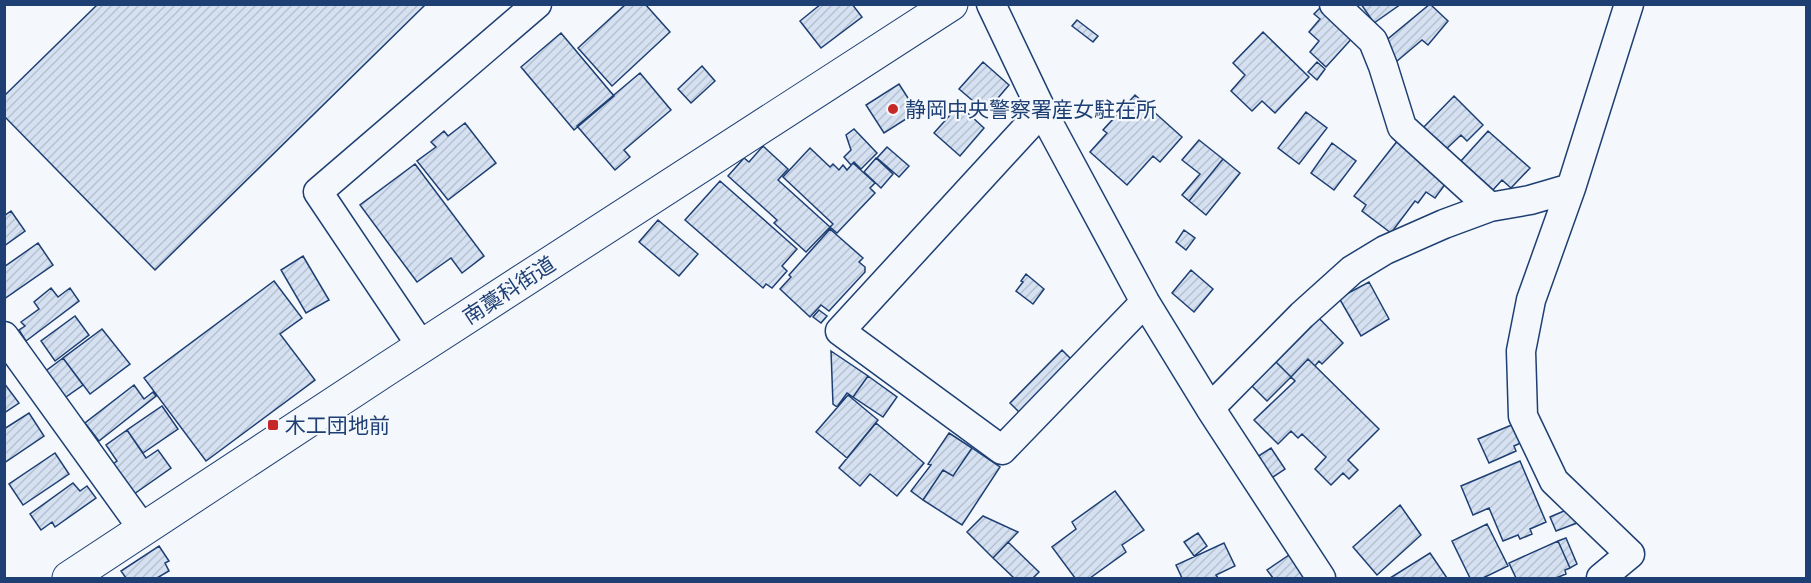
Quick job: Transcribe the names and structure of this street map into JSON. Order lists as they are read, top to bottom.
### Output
{
  "streets": {
    "main road": ["南藁科街道"]
  },
  "places": {
    "other": ["静岡中央警察署産女駐在所"],
    "transit": ["木工団地前"]
  }
}
